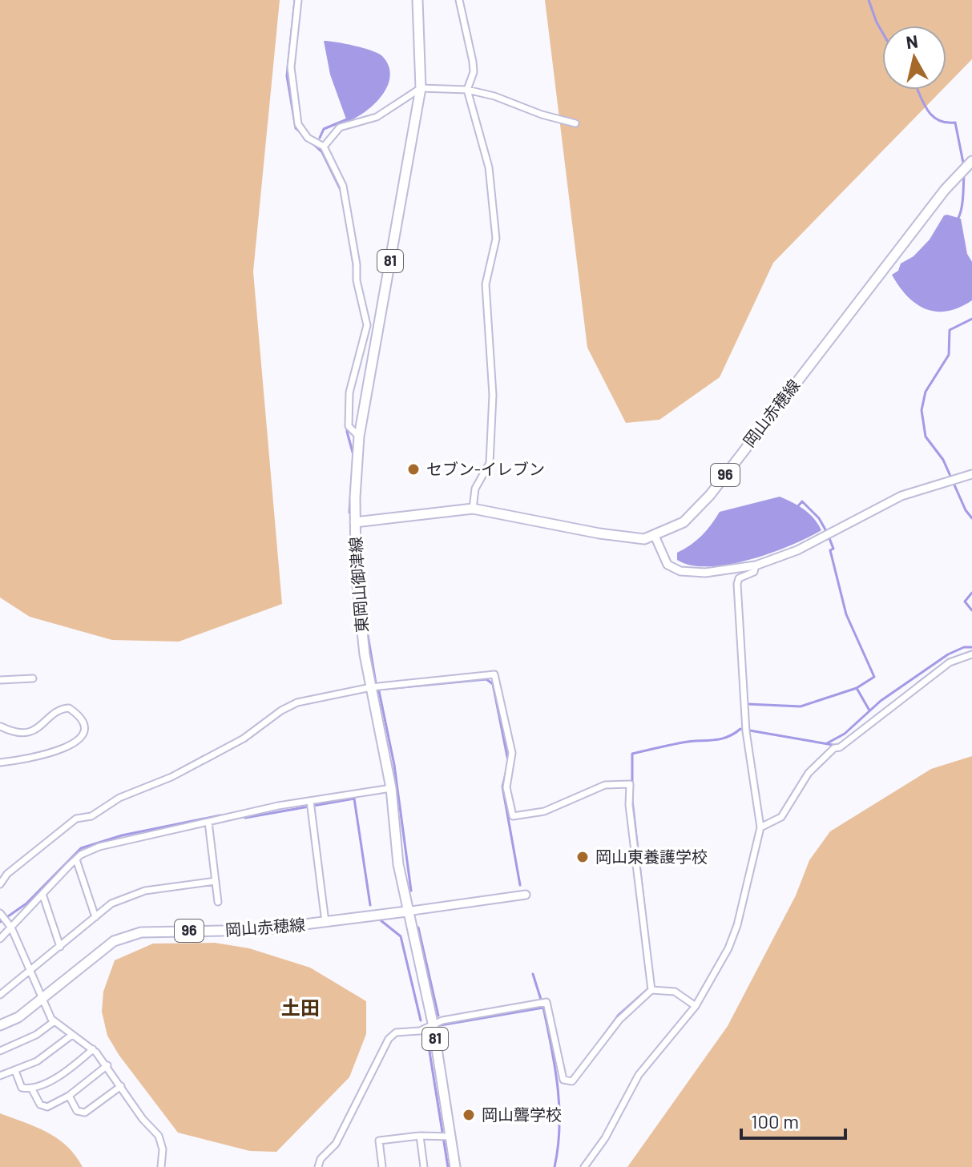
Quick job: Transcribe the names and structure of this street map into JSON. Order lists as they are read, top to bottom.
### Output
{
  "streets": {
    "main road": [
      "81",
      "岡山赤穂線",
      "96",
      "東岡山御津線"
    ]
  },
  "crossings": [
    ["岡山赤穂線", "東岡山御津線"]
  ],
  "districts": ["土田"],
  "places": ["セブン-イレブン", "岡山東養護学校", "岡山聾学校"],
  "scale_bar": "100 m",
  "north": "top"
}
